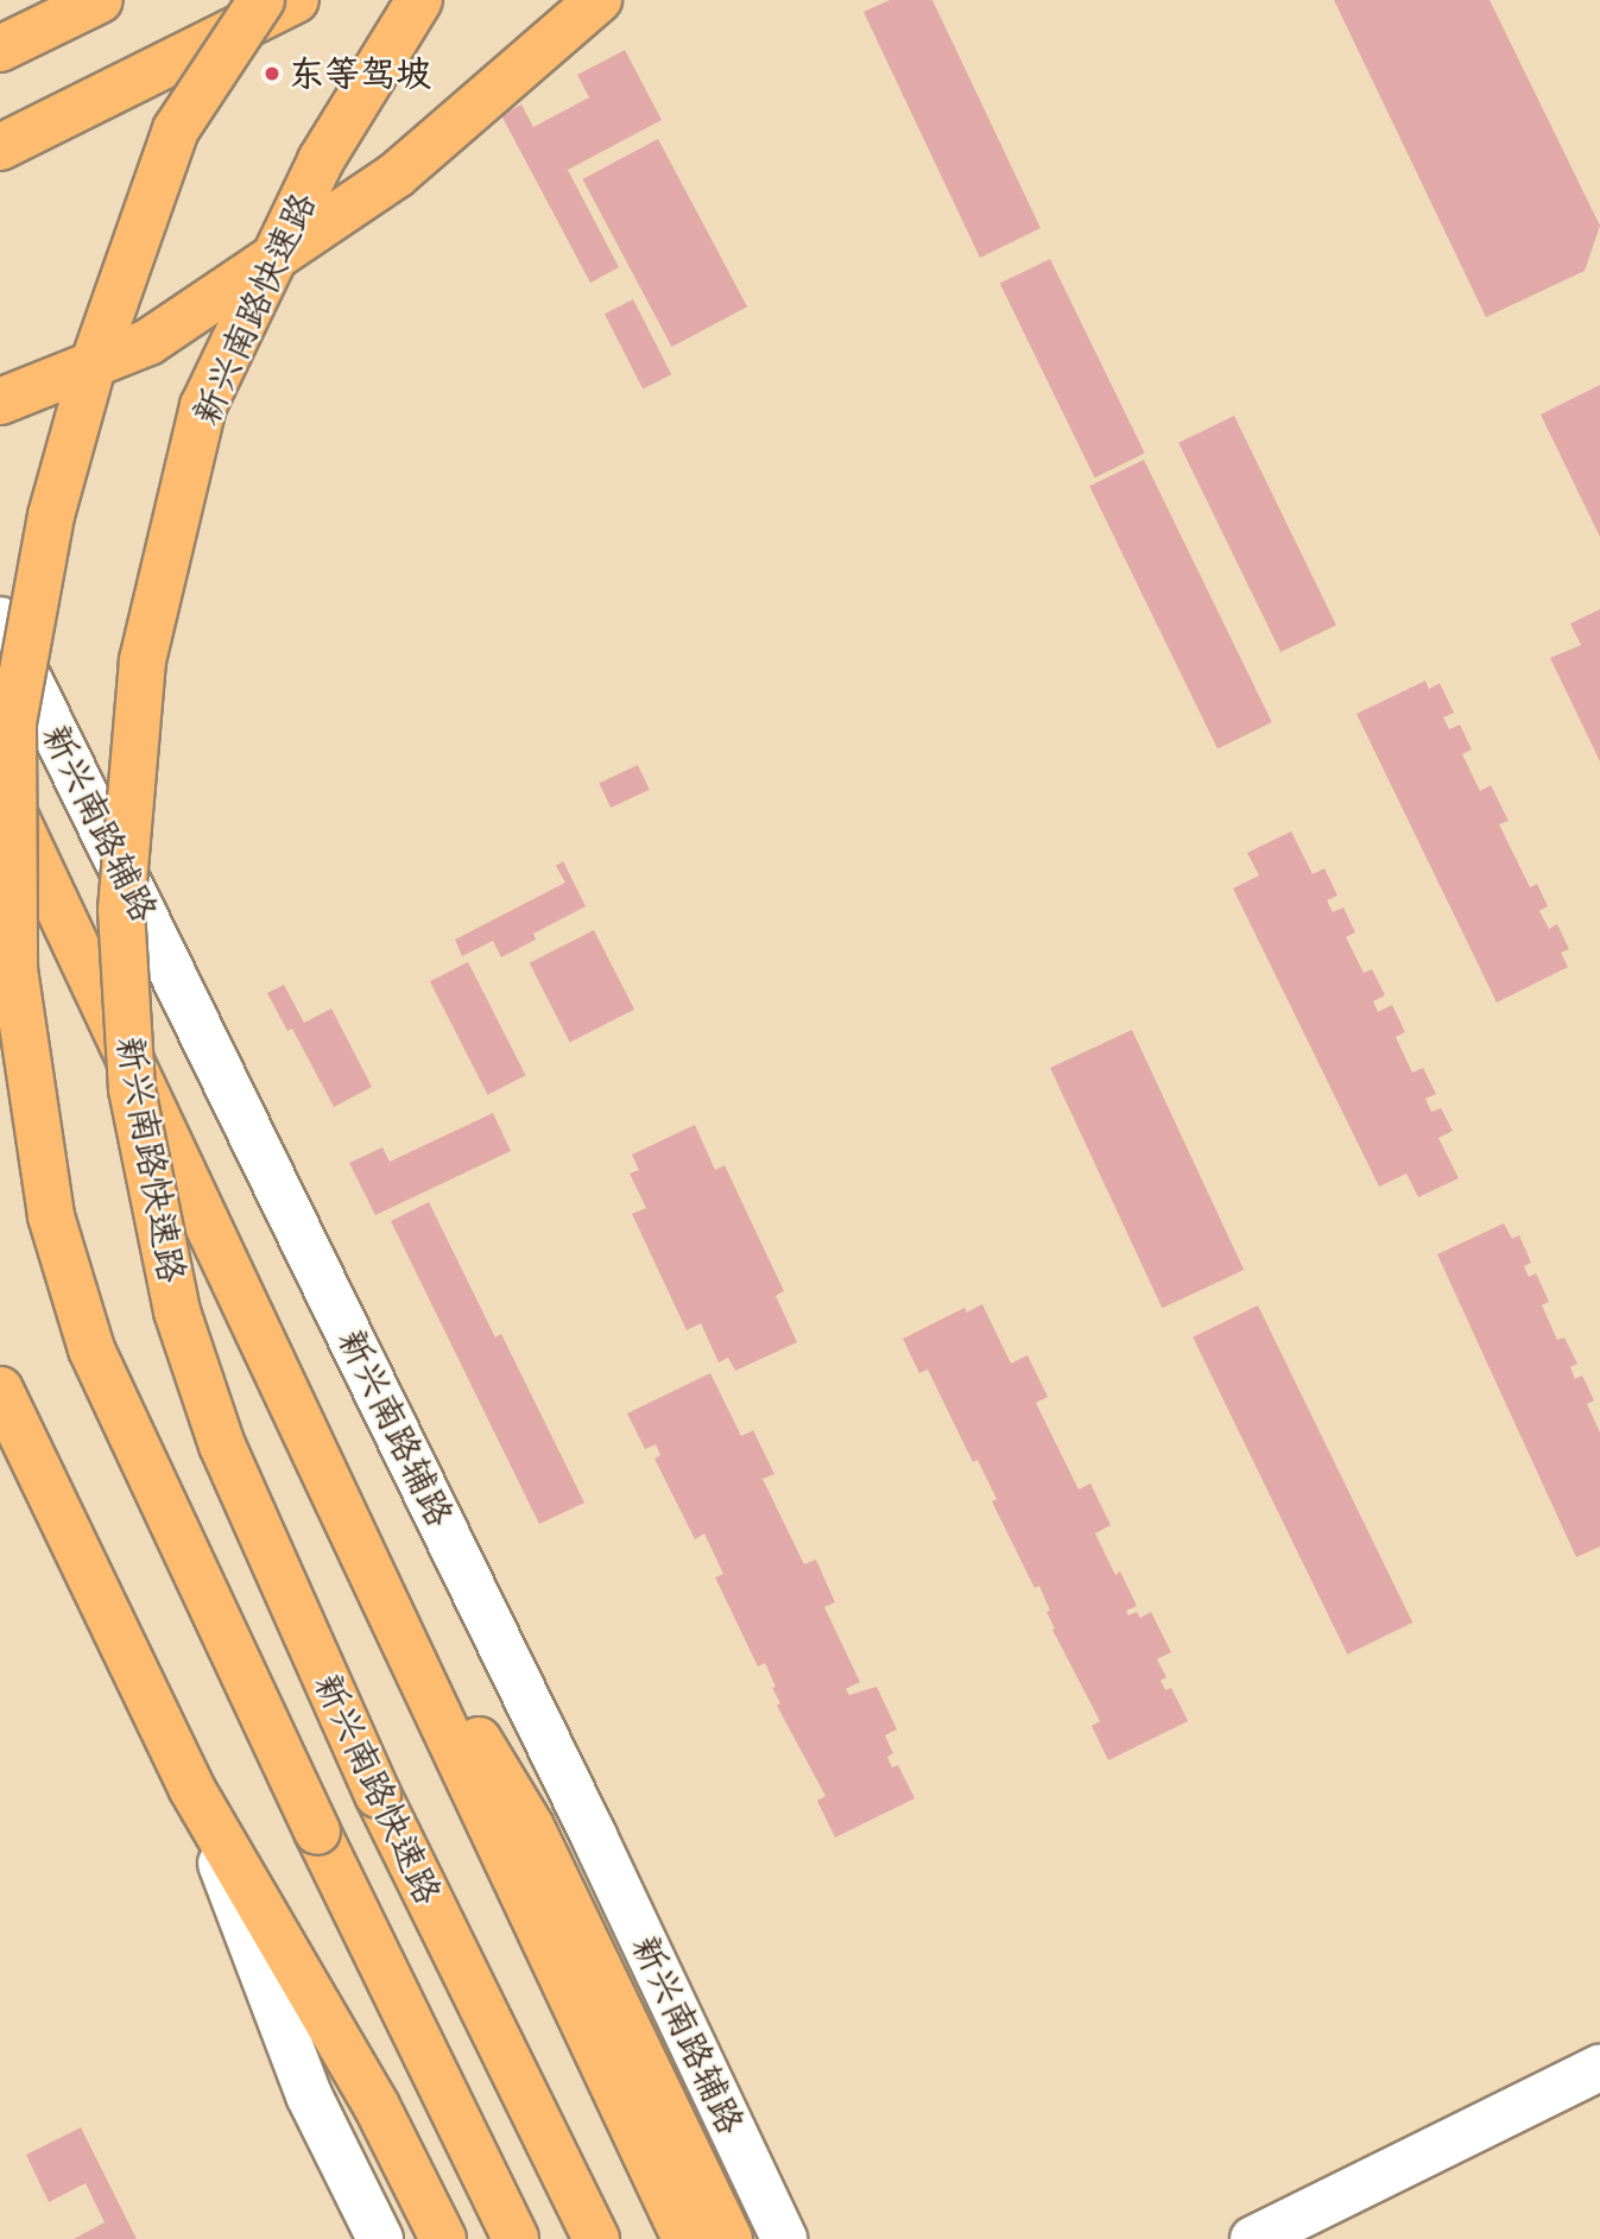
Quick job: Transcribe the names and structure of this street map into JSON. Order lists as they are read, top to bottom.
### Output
{
  "streets": {
    "main road": ["新兴南路快速路"],
    "street": ["新兴南路辅路"]
  },
  "places": ["东等驾坡"]
}
